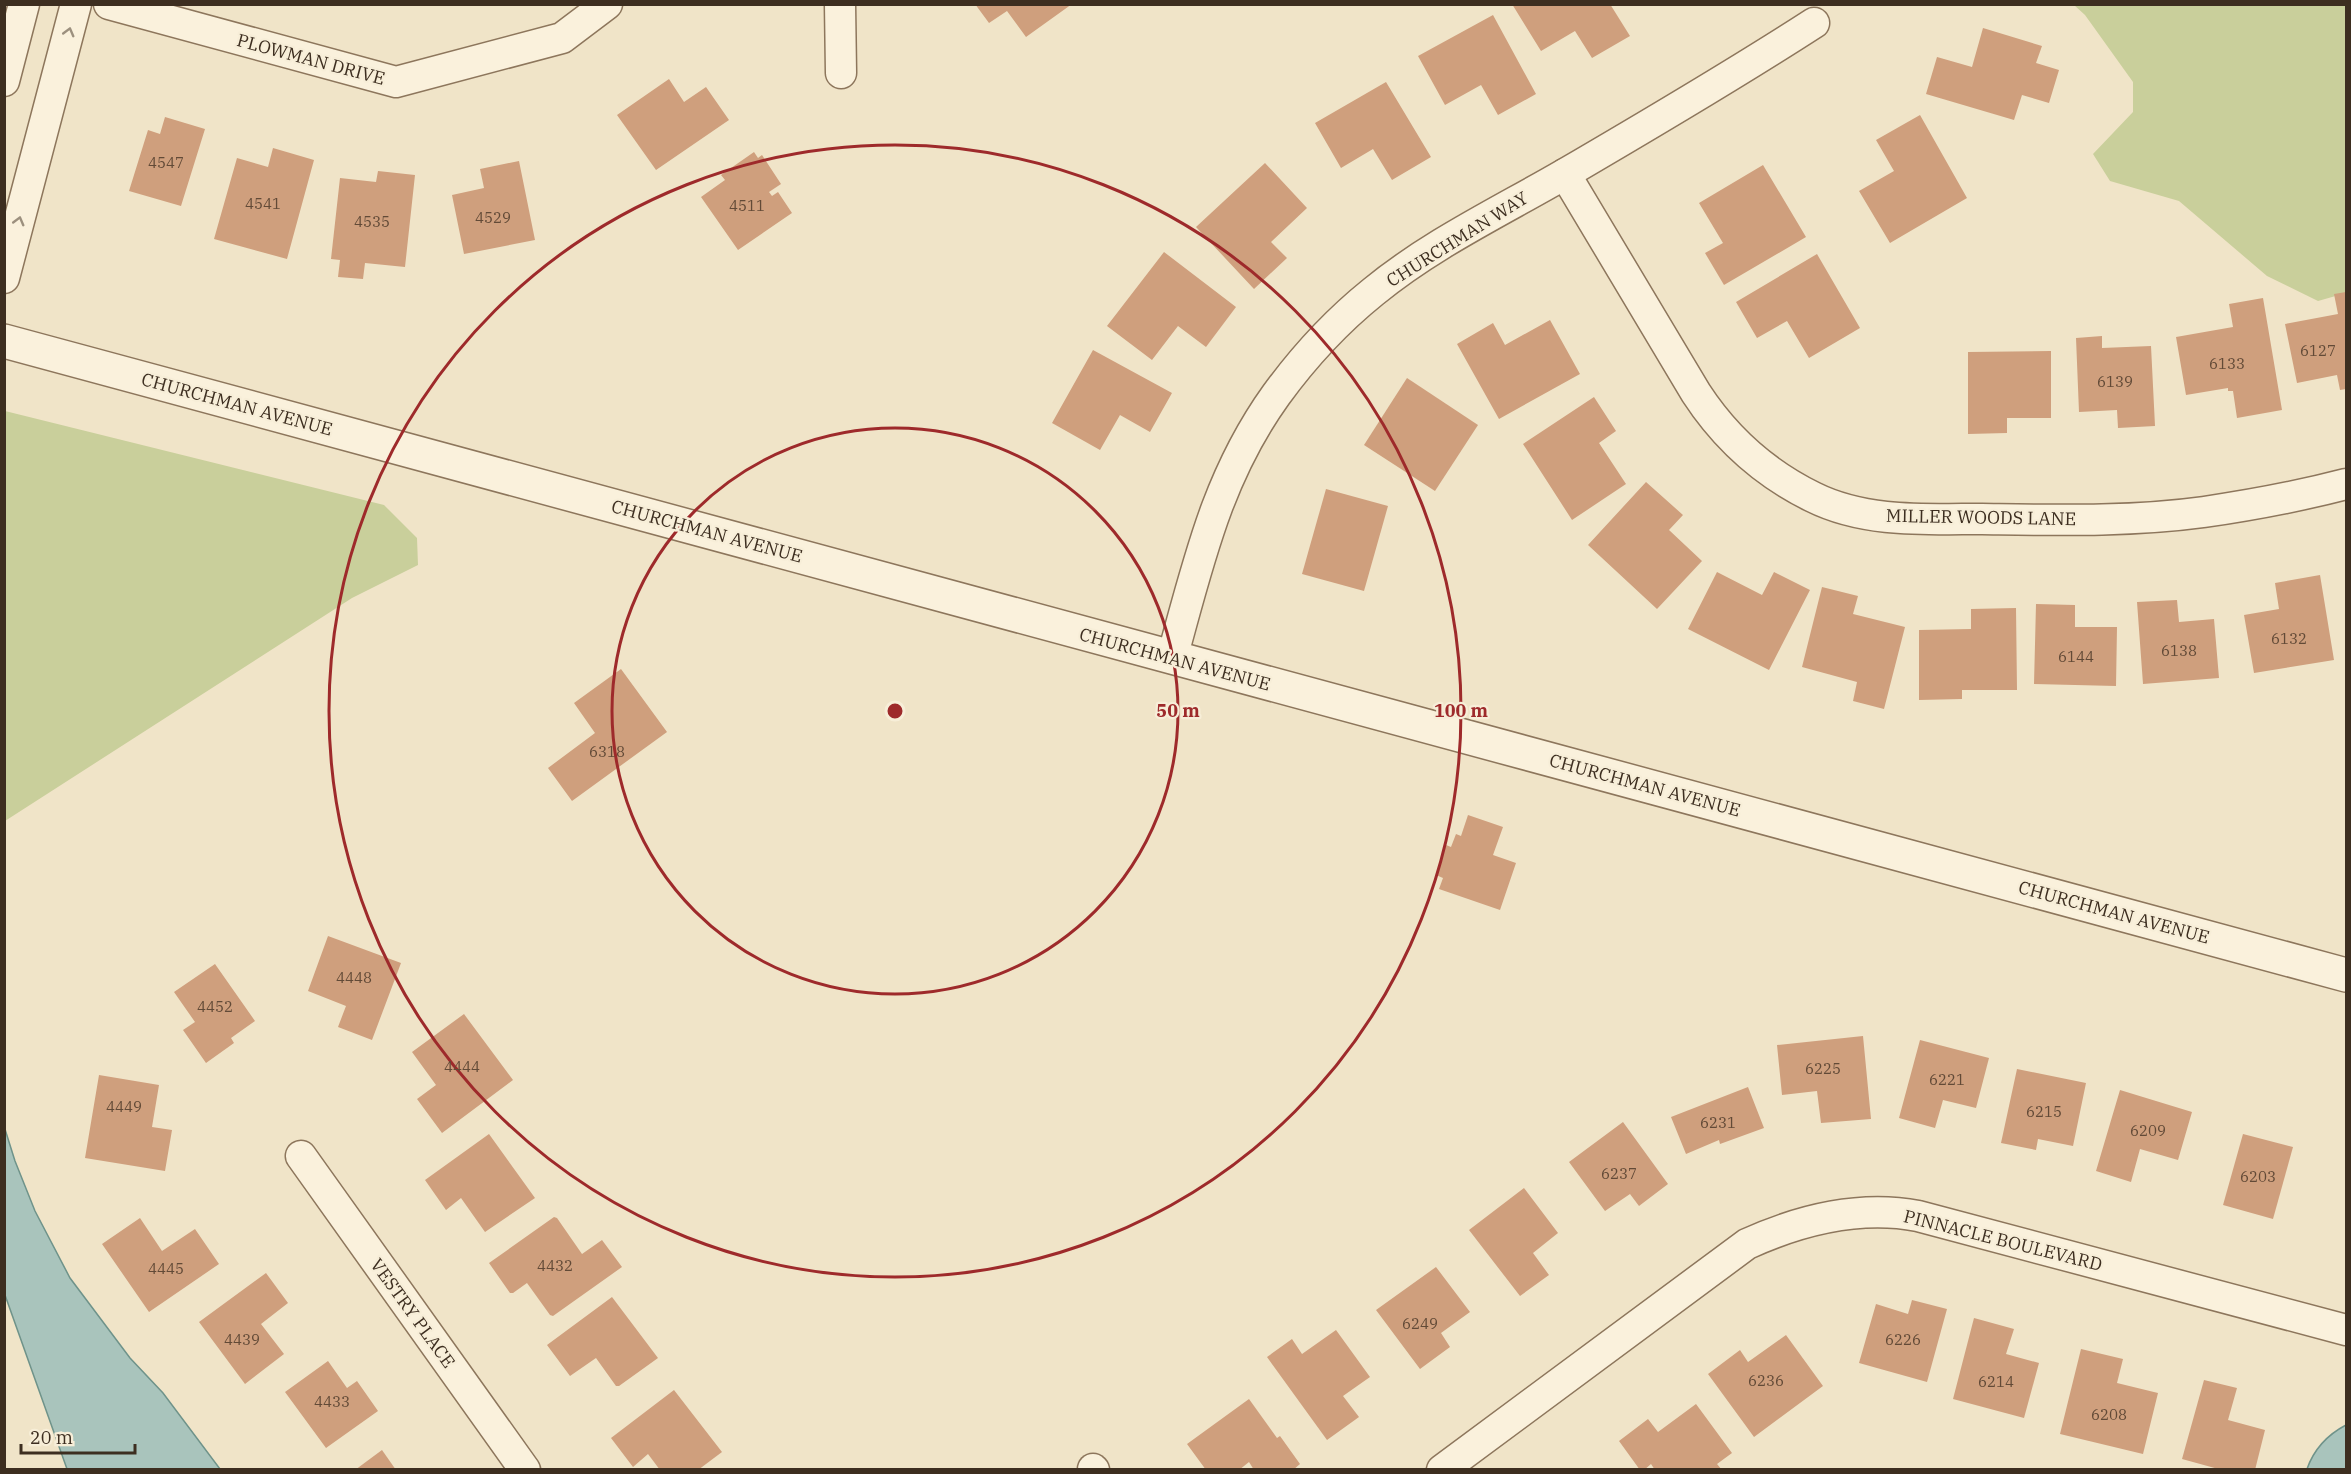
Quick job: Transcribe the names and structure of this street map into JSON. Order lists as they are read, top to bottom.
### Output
{
  "streets": {
    "street": [
      "PLOWMAN DRIVE",
      "CHURCHMAN WAY",
      "CHURCHMAN AVENUE",
      "MILLER WOODS LANE",
      "PINNACLE BOULEVARD",
      "VESTRY PLACE"
    ]
  },
  "crossings": [
    ["CHURCHMAN WAY", "CHURCHMAN AVENUE"],
    ["CHURCHMAN WAY", "MILLER WOODS LANE"]
  ],
  "house_numbers": [
    "4547",
    "4541",
    "4511",
    "4529",
    "4535",
    "6127",
    "6133",
    "6139",
    "6132",
    "6138",
    "6144",
    "6318",
    "4448",
    "4452",
    "4444",
    "6225",
    "6221",
    "4449",
    "6215",
    "6231",
    "6209",
    "6237",
    "6203",
    "4432",
    "4445",
    "6249",
    "4439",
    "6226",
    "6236",
    "6214",
    "4433",
    "6208"
  ],
  "scale_bar": "20 m",
  "rings": ["50 m", "100 m"]
}
